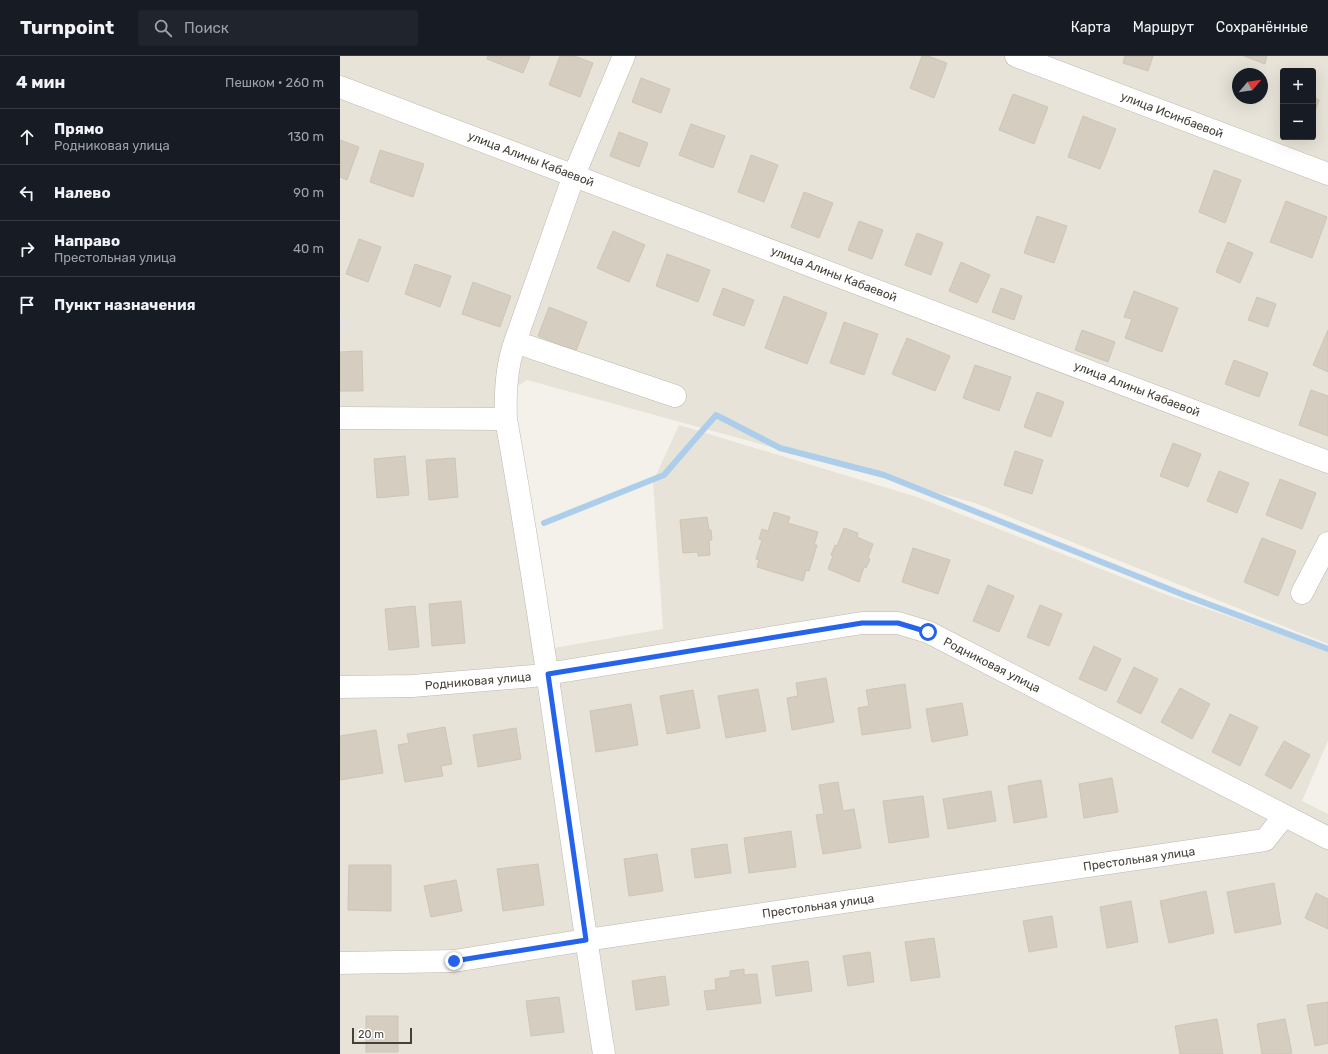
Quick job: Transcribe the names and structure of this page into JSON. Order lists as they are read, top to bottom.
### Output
{
  "streets": {
    "street": [
      "улица Исинбаевой",
      "улица Алины Кабаевой",
      "Родниковая улица",
      "Престольная улица"
    ]
  },
  "crossings": [
    ["Родниковая улица", "Престольная улица"]
  ],
  "scale_bar": "20 m",
  "north": "top right",
  "page": {
    "header": "Turnpoint",
    "search": "Поиск",
    "nav": ["Карта", "Маршрут", "Сохранённые"],
    "heading": ["4 мин", "Пешком · 260 m"],
    "map_buttons": ["+", "−"],
    "list": [
      ["Прямо", "Родниковая улица", "130 m"],
      ["Налево", "90 m"],
      ["Направо", "Престольная улица", "40 m"],
      "Пункт назначения"
    ],
    "scale": "20 m"
  }
}
